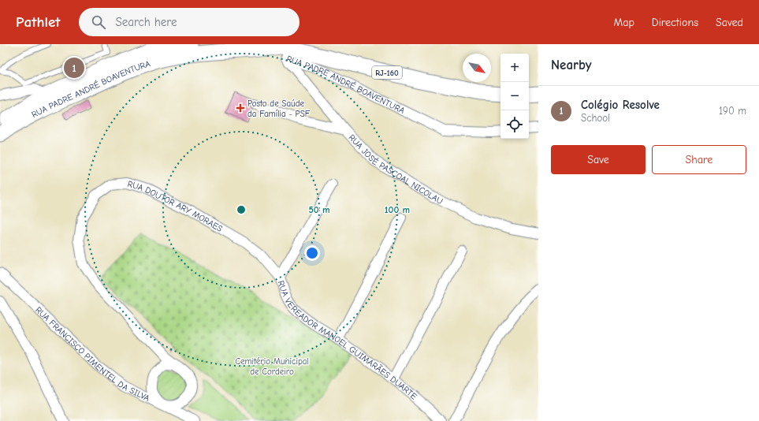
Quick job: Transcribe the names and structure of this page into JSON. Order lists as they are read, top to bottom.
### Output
{
  "streets": {
    "main road": ["RJ-160", "RUA PADRE ANDRÉ BOAVENTURA"],
    "street": [
      "RUA JOSÉ PASCOAL NICOLAU",
      "RUA DOUTOR ARY MORAES",
      "RUA VEREADOR MANOEL GUIMARÃES DUARTE",
      "RUA FRANCISCO PIMENTEL DA SILVA"
    ]
  },
  "crossings": [
    ["RJ-160", "RUA PADRE ANDRÉ BOAVENTURA"],
    ["RJ-160", "RUA JOSÉ PASCOAL NICOLAU"],
    ["RUA PADRE ANDRÉ BOAVENTURA", "RUA JOSÉ PASCOAL NICOLAU"],
    ["RUA DOUTOR ARY MORAES", "RUA VEREADOR MANOEL GUIMARÃES DUARTE"],
    ["RUA DOUTOR ARY MORAES", "RUA FRANCISCO PIMENTEL DA SILVA"]
  ],
  "parks": ["Cemitério Municipal de Cordeiro"],
  "places": {
    "health": ["Posto de Saúde da Família - PSF"]
  },
  "north": "bottom right",
  "page": {
    "header": "Pathlet",
    "search": "Search here",
    "nav": ["Map", "Directions", "Saved"],
    "heading": "Nearby",
    "map_buttons": ["+", "−"],
    "pins": "1",
    "list": [
      {
        "mark": "1",
        "name": "Colégio Resolve",
        "note": "School",
        "value": "190 m"
      }
    ],
    "buttons": ["Save", "Share"]
  },
  "rings": ["50 m", "100 m"]
}
